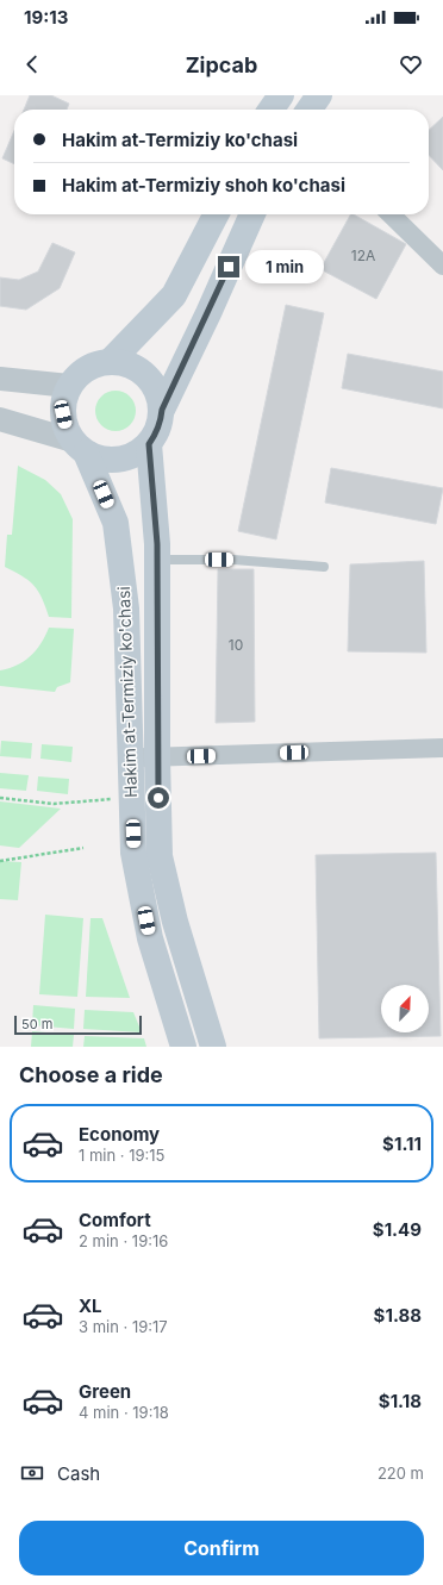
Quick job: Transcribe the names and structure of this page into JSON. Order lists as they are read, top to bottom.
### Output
{
  "streets": {
    "main road": ["Hakim at-Termiziy ko'chasi"]
  },
  "house_numbers": ["12A", "10"],
  "scale_bar": "50 m",
  "north": "top right",
  "page": {
    "status": "19:13",
    "header": "Zipcab",
    "banner": ["Hakim at-Termiziy ko'chasi", "Hakim at-Termiziy shoh ko'chasi"],
    "bubble": "1 min",
    "scale": "50 m",
    "heading": "Choose a ride",
    "list": [
      {
        "name": "Economy",
        "note": "1 min · 19:15",
        "value": "$1.11"
      },
      {
        "name": "Comfort",
        "note": "2 min · 19:16",
        "value": "$1.49"
      },
      {
        "name": "XL",
        "note": "3 min · 19:17",
        "value": "$1.88"
      },
      {
        "name": "Green",
        "note": "4 min · 19:18",
        "value": "$1.18"
      }
    ],
    "pay": ["Cash", "220 m"],
    "buttons": "Confirm"
  }
}
